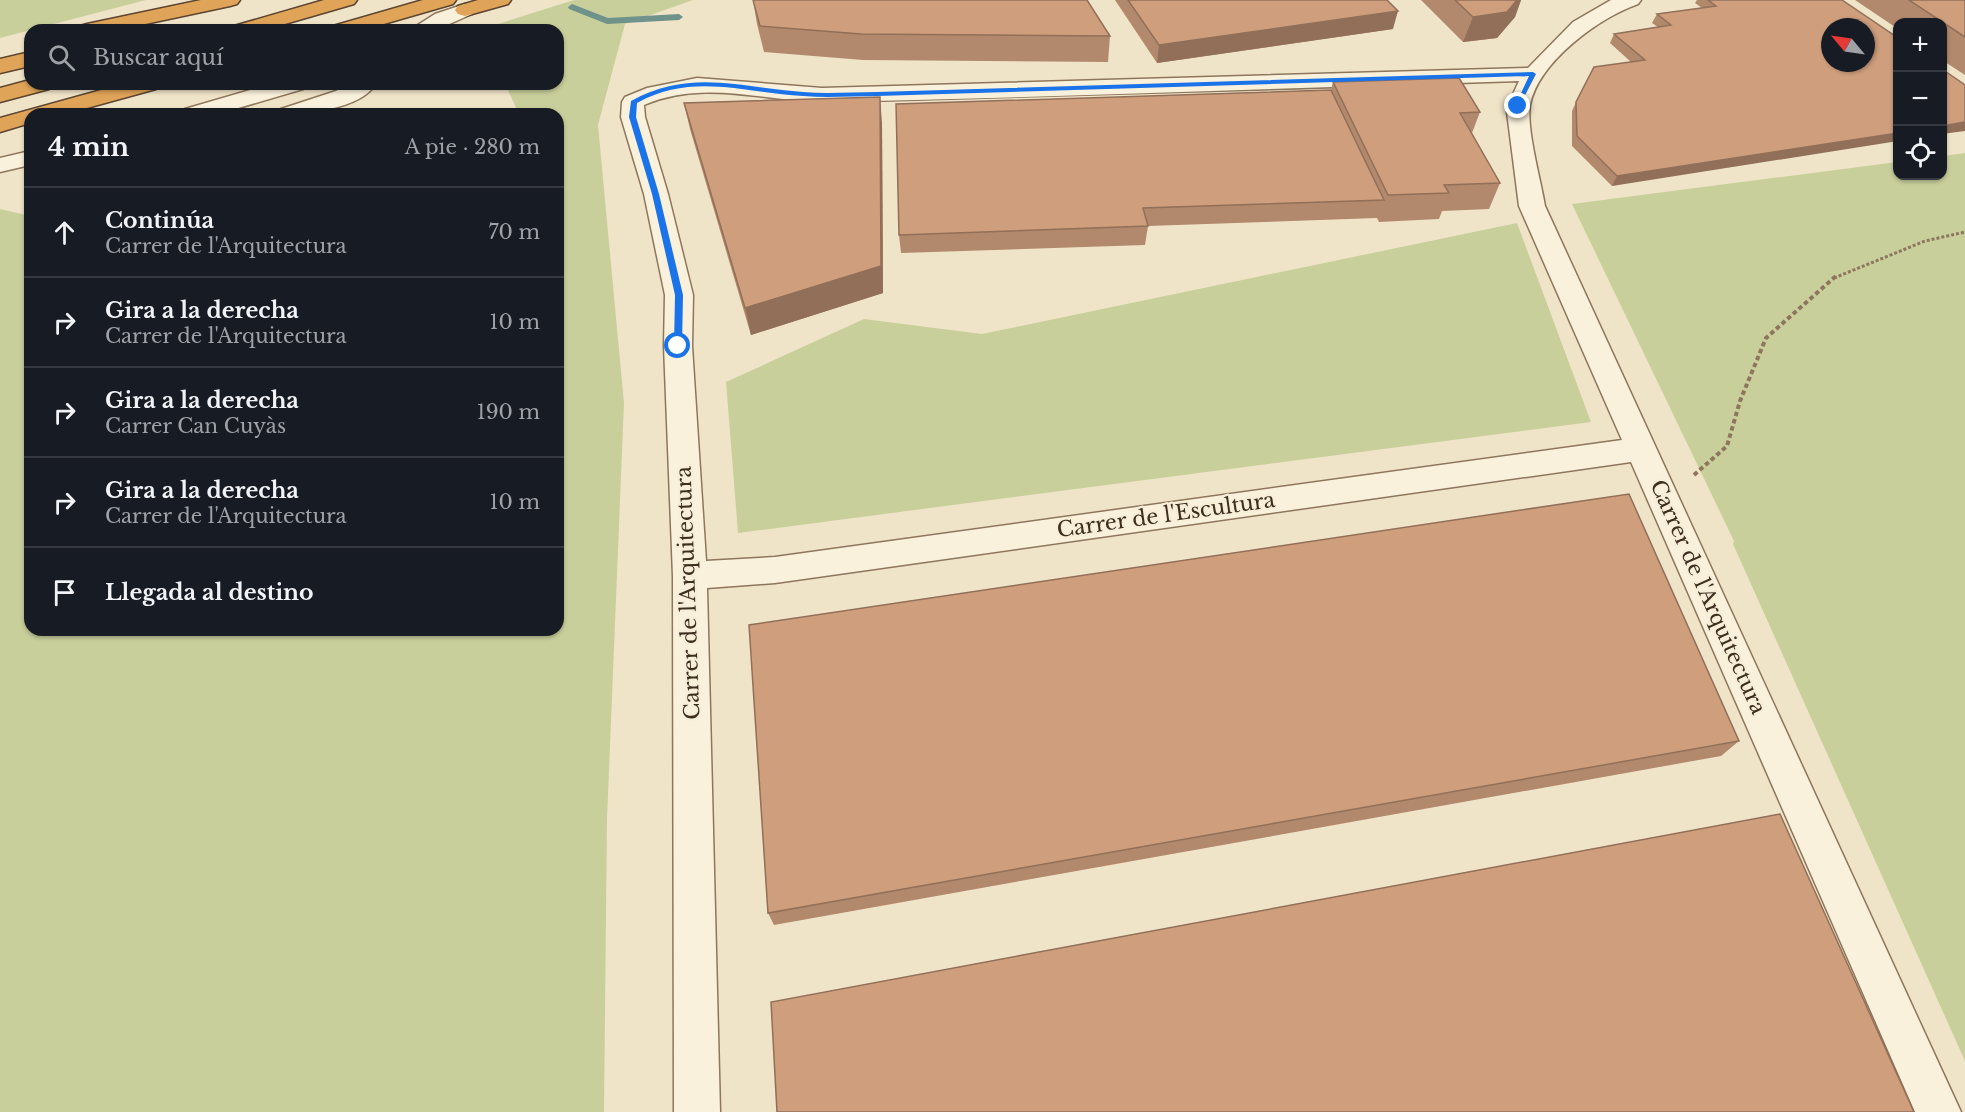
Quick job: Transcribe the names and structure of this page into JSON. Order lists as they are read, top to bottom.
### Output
{
  "streets": {
    "street": ["Carrer de l'Escultura", "Carrer de l'Arquitectura"]
  },
  "crossings": [
    ["Carrer de l'Escultura", "Carrer de l'Arquitectura"]
  ],
  "north": "top left",
  "page": {
    "map_buttons": ["+", "−"],
    "search": "Buscar aquí",
    "heading": ["4 min", "A pie · 280 m"],
    "list": [
      ["Continúa", "Carrer de l'Arquitectura", "70 m"],
      ["Gira a la derecha", "Carrer de l'Arquitectura", "10 m"],
      ["Gira a la derecha", "Carrer Can Cuyàs", "190 m"],
      ["Gira a la derecha", "Carrer de l'Arquitectura", "10 m"],
      "Llegada al destino"
    ]
  }
}
